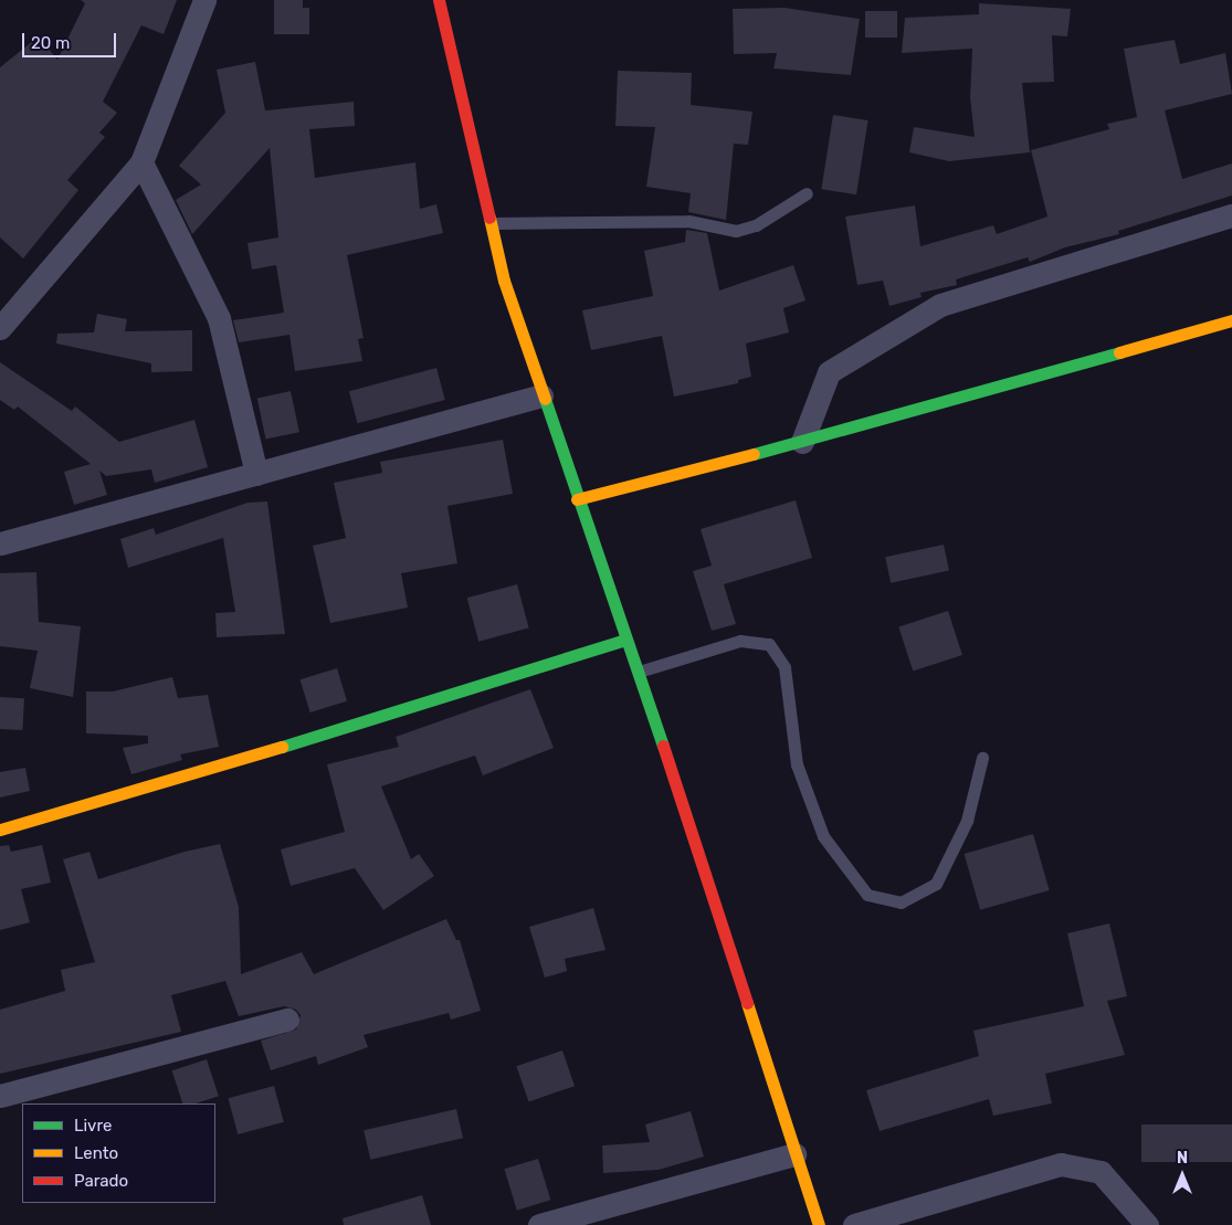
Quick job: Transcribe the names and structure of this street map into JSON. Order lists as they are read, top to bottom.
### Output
{
  "legend": ["Livre", "Lento", "Parado"],
  "scale_bar": "20 m",
  "north": "top"
}
